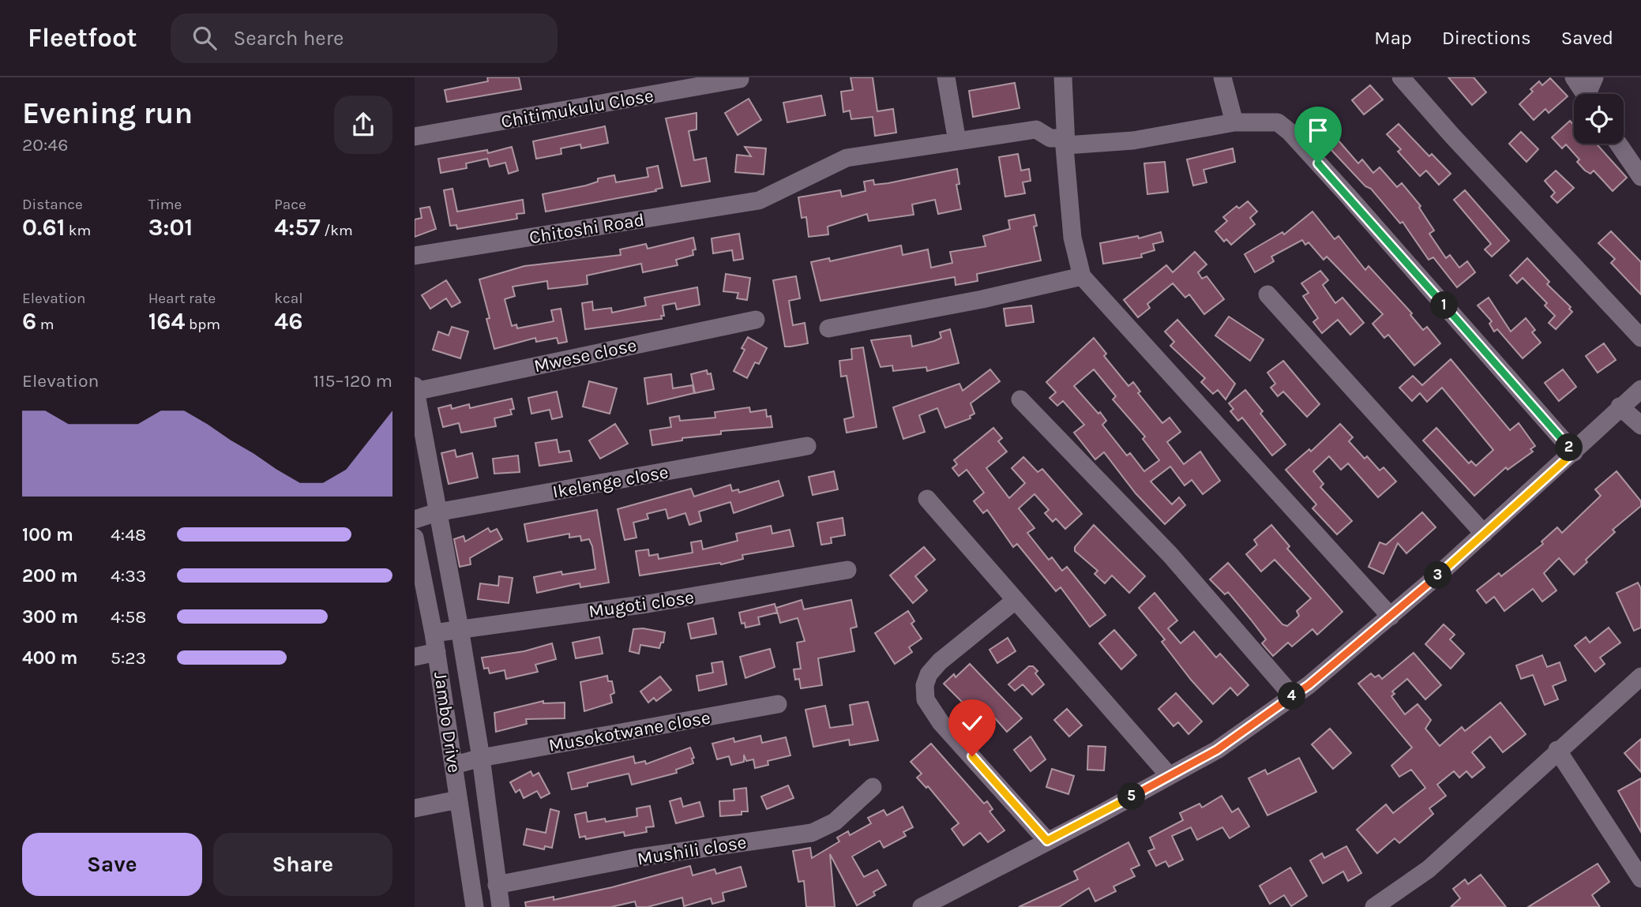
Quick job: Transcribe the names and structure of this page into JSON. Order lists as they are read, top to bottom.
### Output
{
  "streets": {
    "street": [
      "Chitimukulu Close",
      "Chitoshi Road",
      "Mwese close",
      "Ikelenge close",
      "Mugoti close",
      "Jambo Drive",
      "Musokotwane close",
      "Mushili close"
    ]
  },
  "crossings": [
    ["Mugoti close", "Jambo Drive"],
    ["Jambo Drive", "Musokotwane close"]
  ],
  "page": {
    "header": "Fleetfoot",
    "search": "Search here",
    "nav": ["Map", "Directions", "Saved"],
    "heading": ["Evening run", "20:46"],
    "stats": [
      ["Distance", "0.61 km"],
      ["Time", "3:01"],
      ["Pace", "4:57 /km"],
      ["Elevation", "6 m"],
      ["Heart rate", "164 bpm"],
      ["kcal", "46"]
    ],
    "pins": [
      "1",
      "2",
      "3",
      "4",
      "5"
    ],
    "chart": ["Elevation", "115–120 m"],
    "list": [
      {
        "name": "100 m",
        "note": "4:48"
      },
      {
        "name": "200 m",
        "note": "4:33"
      },
      {
        "name": "300 m",
        "note": "4:58"
      },
      {
        "name": "400 m",
        "note": "5:23"
      }
    ],
    "buttons": ["Save", "Share"]
  }
}
